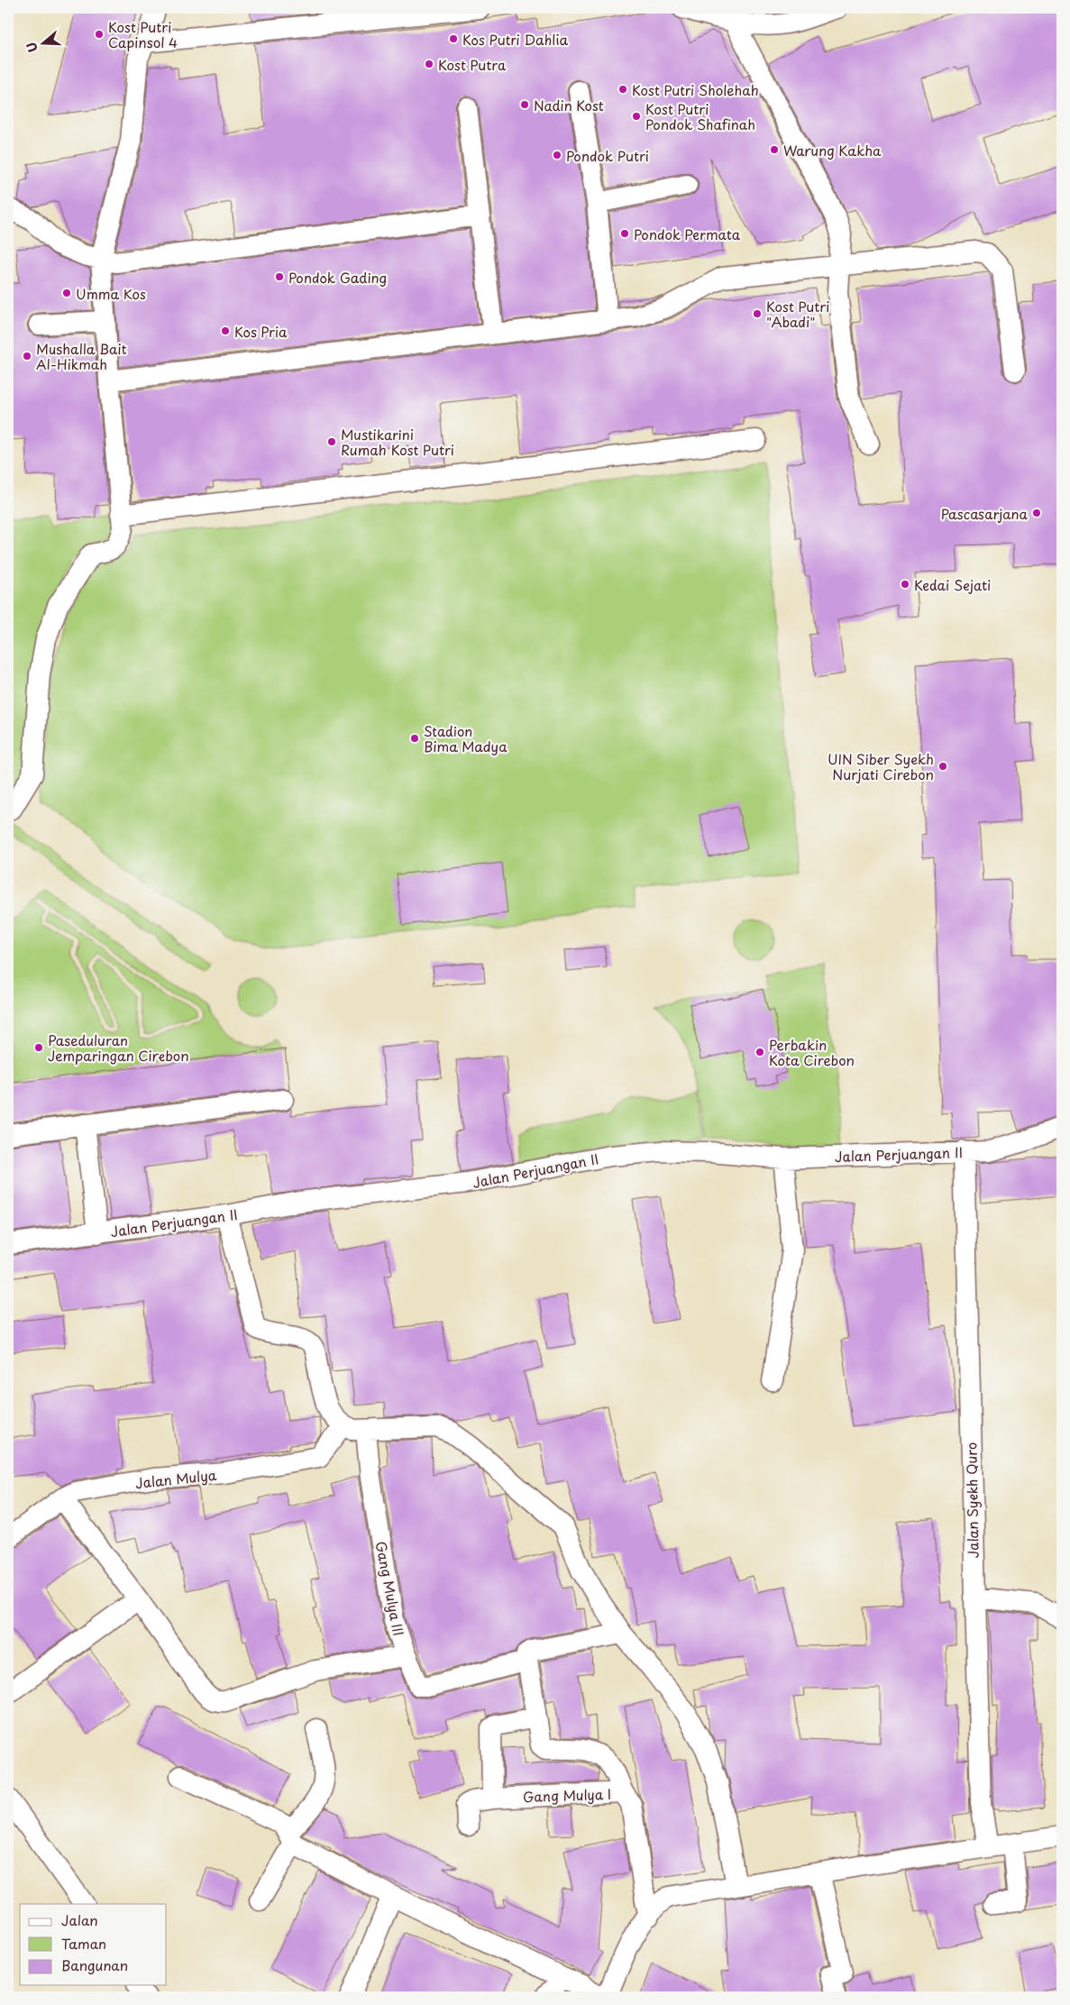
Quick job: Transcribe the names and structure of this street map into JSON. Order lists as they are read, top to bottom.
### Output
{
  "streets": {
    "street": [
      "Jalan Perjuangan II",
      "Jalan Mulya",
      "Jalan Syekh Quro",
      "Gang Mulya III",
      "Gang Mulya I"
    ]
  },
  "crossings": [
    ["Jalan Perjuangan II", "Jalan Syekh Quro"]
  ],
  "places": [
    "Kost Putri Capinsol 4",
    "Kos Putri Dahlia",
    "Kost Putra",
    "Kost Putri Sholehah",
    "Nadin Kost",
    "Kost Putri Pondok Shafinah",
    "Warung Kakha",
    "Pondok Putri",
    "Pondok Permata",
    "Pondok Gading",
    "Umma Kos",
    "Kost Putri \"Abadi\"",
    "Kos Pria",
    "Mushalla Bait Al-Hikmah",
    "Mustikarini Rumah Kost Putri",
    "Pascasarjana",
    "Kedai Sejati",
    "Stadion Bima Madya",
    "UIN Siber Syekh Nurjati Cirebon",
    "Paseduluran Jemparingan Cirebon",
    "Perbakin Kota Cirebon"
  ],
  "legend": ["Jalan", "Taman", "Bangunan"],
  "north": "left"
}
